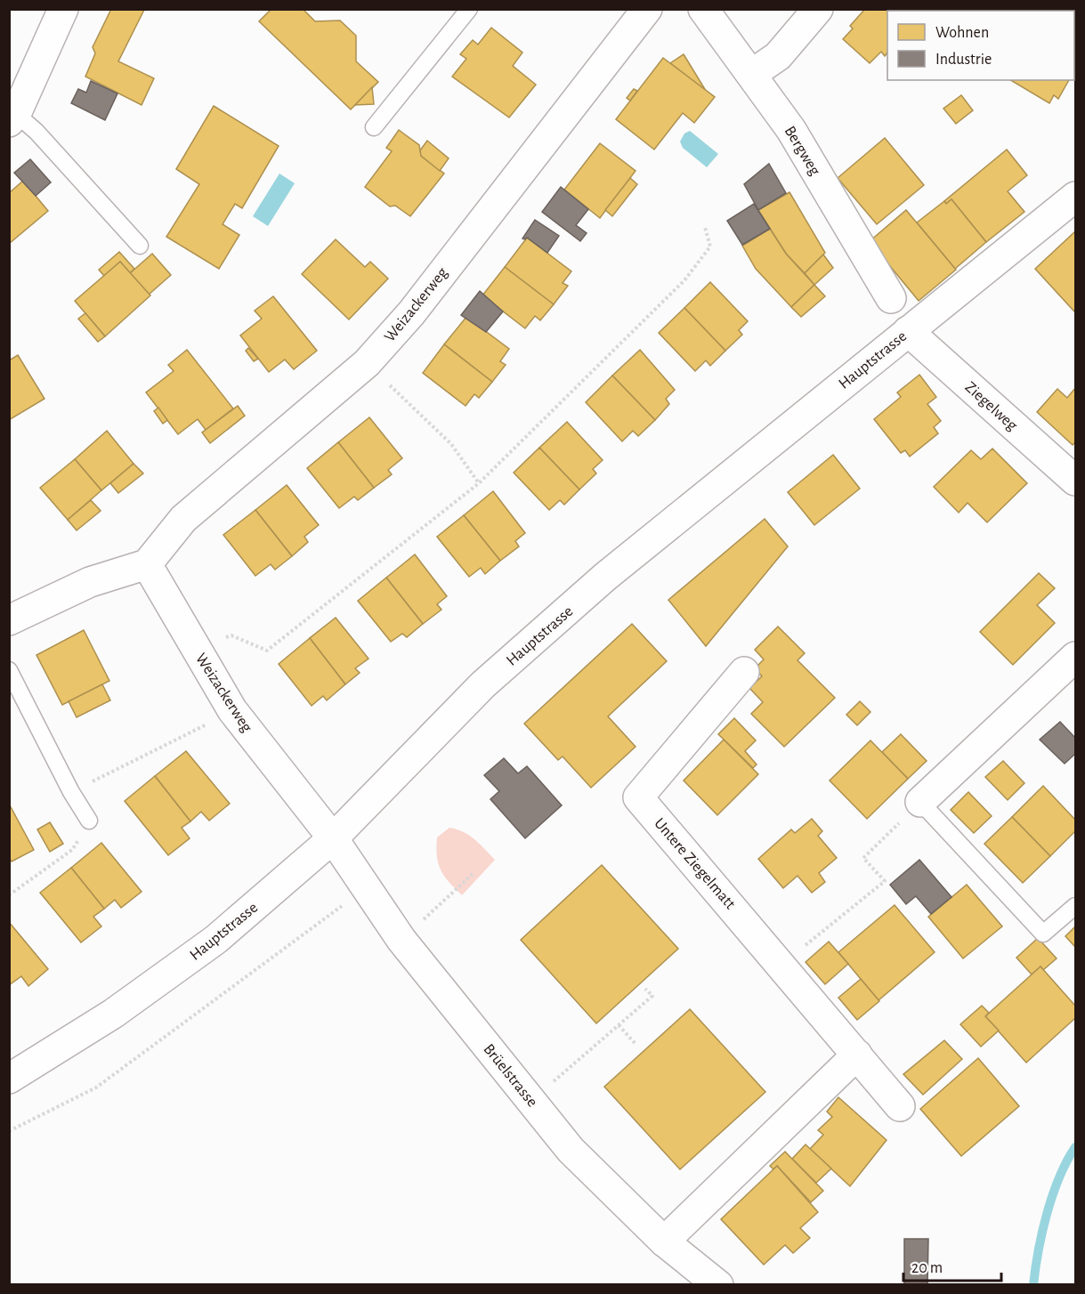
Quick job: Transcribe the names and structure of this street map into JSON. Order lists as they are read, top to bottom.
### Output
{
  "streets": {
    "street": [
      "Bergweg",
      "Weizackerweg",
      "Hauptstrasse",
      "Ziegelweg",
      "Untere Ziegelmatt",
      "Brüelstrasse"
    ]
  },
  "crossings": [
    ["Weizackerweg", "Hauptstrasse"],
    ["Weizackerweg", "Brüelstrasse"],
    ["Hauptstrasse", "Ziegelweg"],
    ["Hauptstrasse", "Brüelstrasse"]
  ],
  "legend": ["Wohnen", "Industrie"],
  "scale_bar": "20 m"
}
